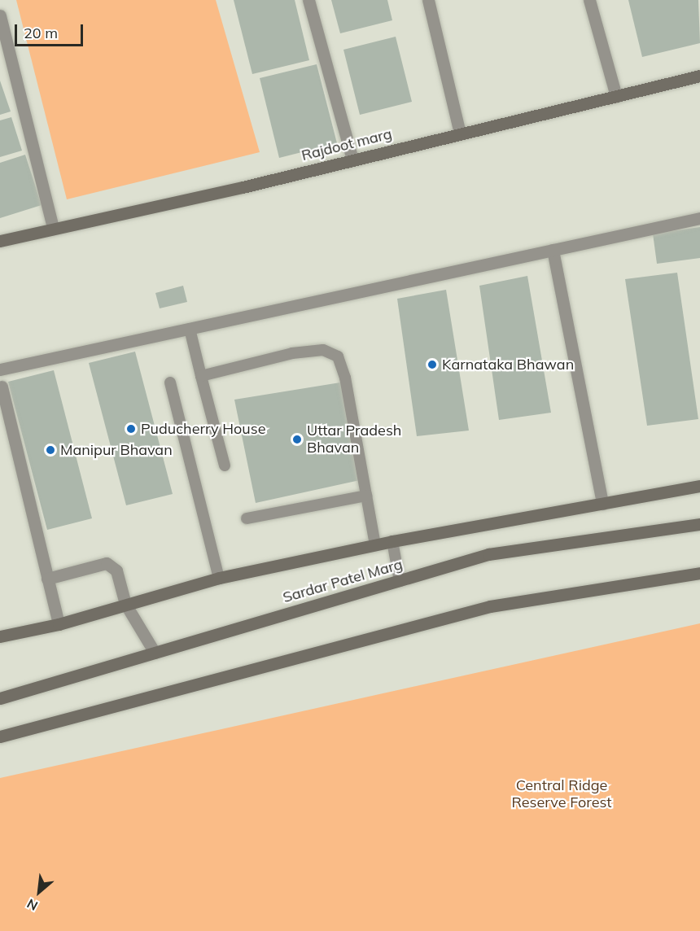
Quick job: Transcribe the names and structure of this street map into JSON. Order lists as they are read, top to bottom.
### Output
{
  "streets": {
    "street": ["Rajdoot marg", "Sardar Patel Marg"]
  },
  "parks": ["Central Ridge Reserve Forest"],
  "places": [
    "Karnataka Bhawan",
    "Puducherry House",
    "Uttar Pradesh Bhavan",
    "Manipur Bhavan"
  ],
  "scale_bar": "20 m",
  "north": "bottom left"
}
